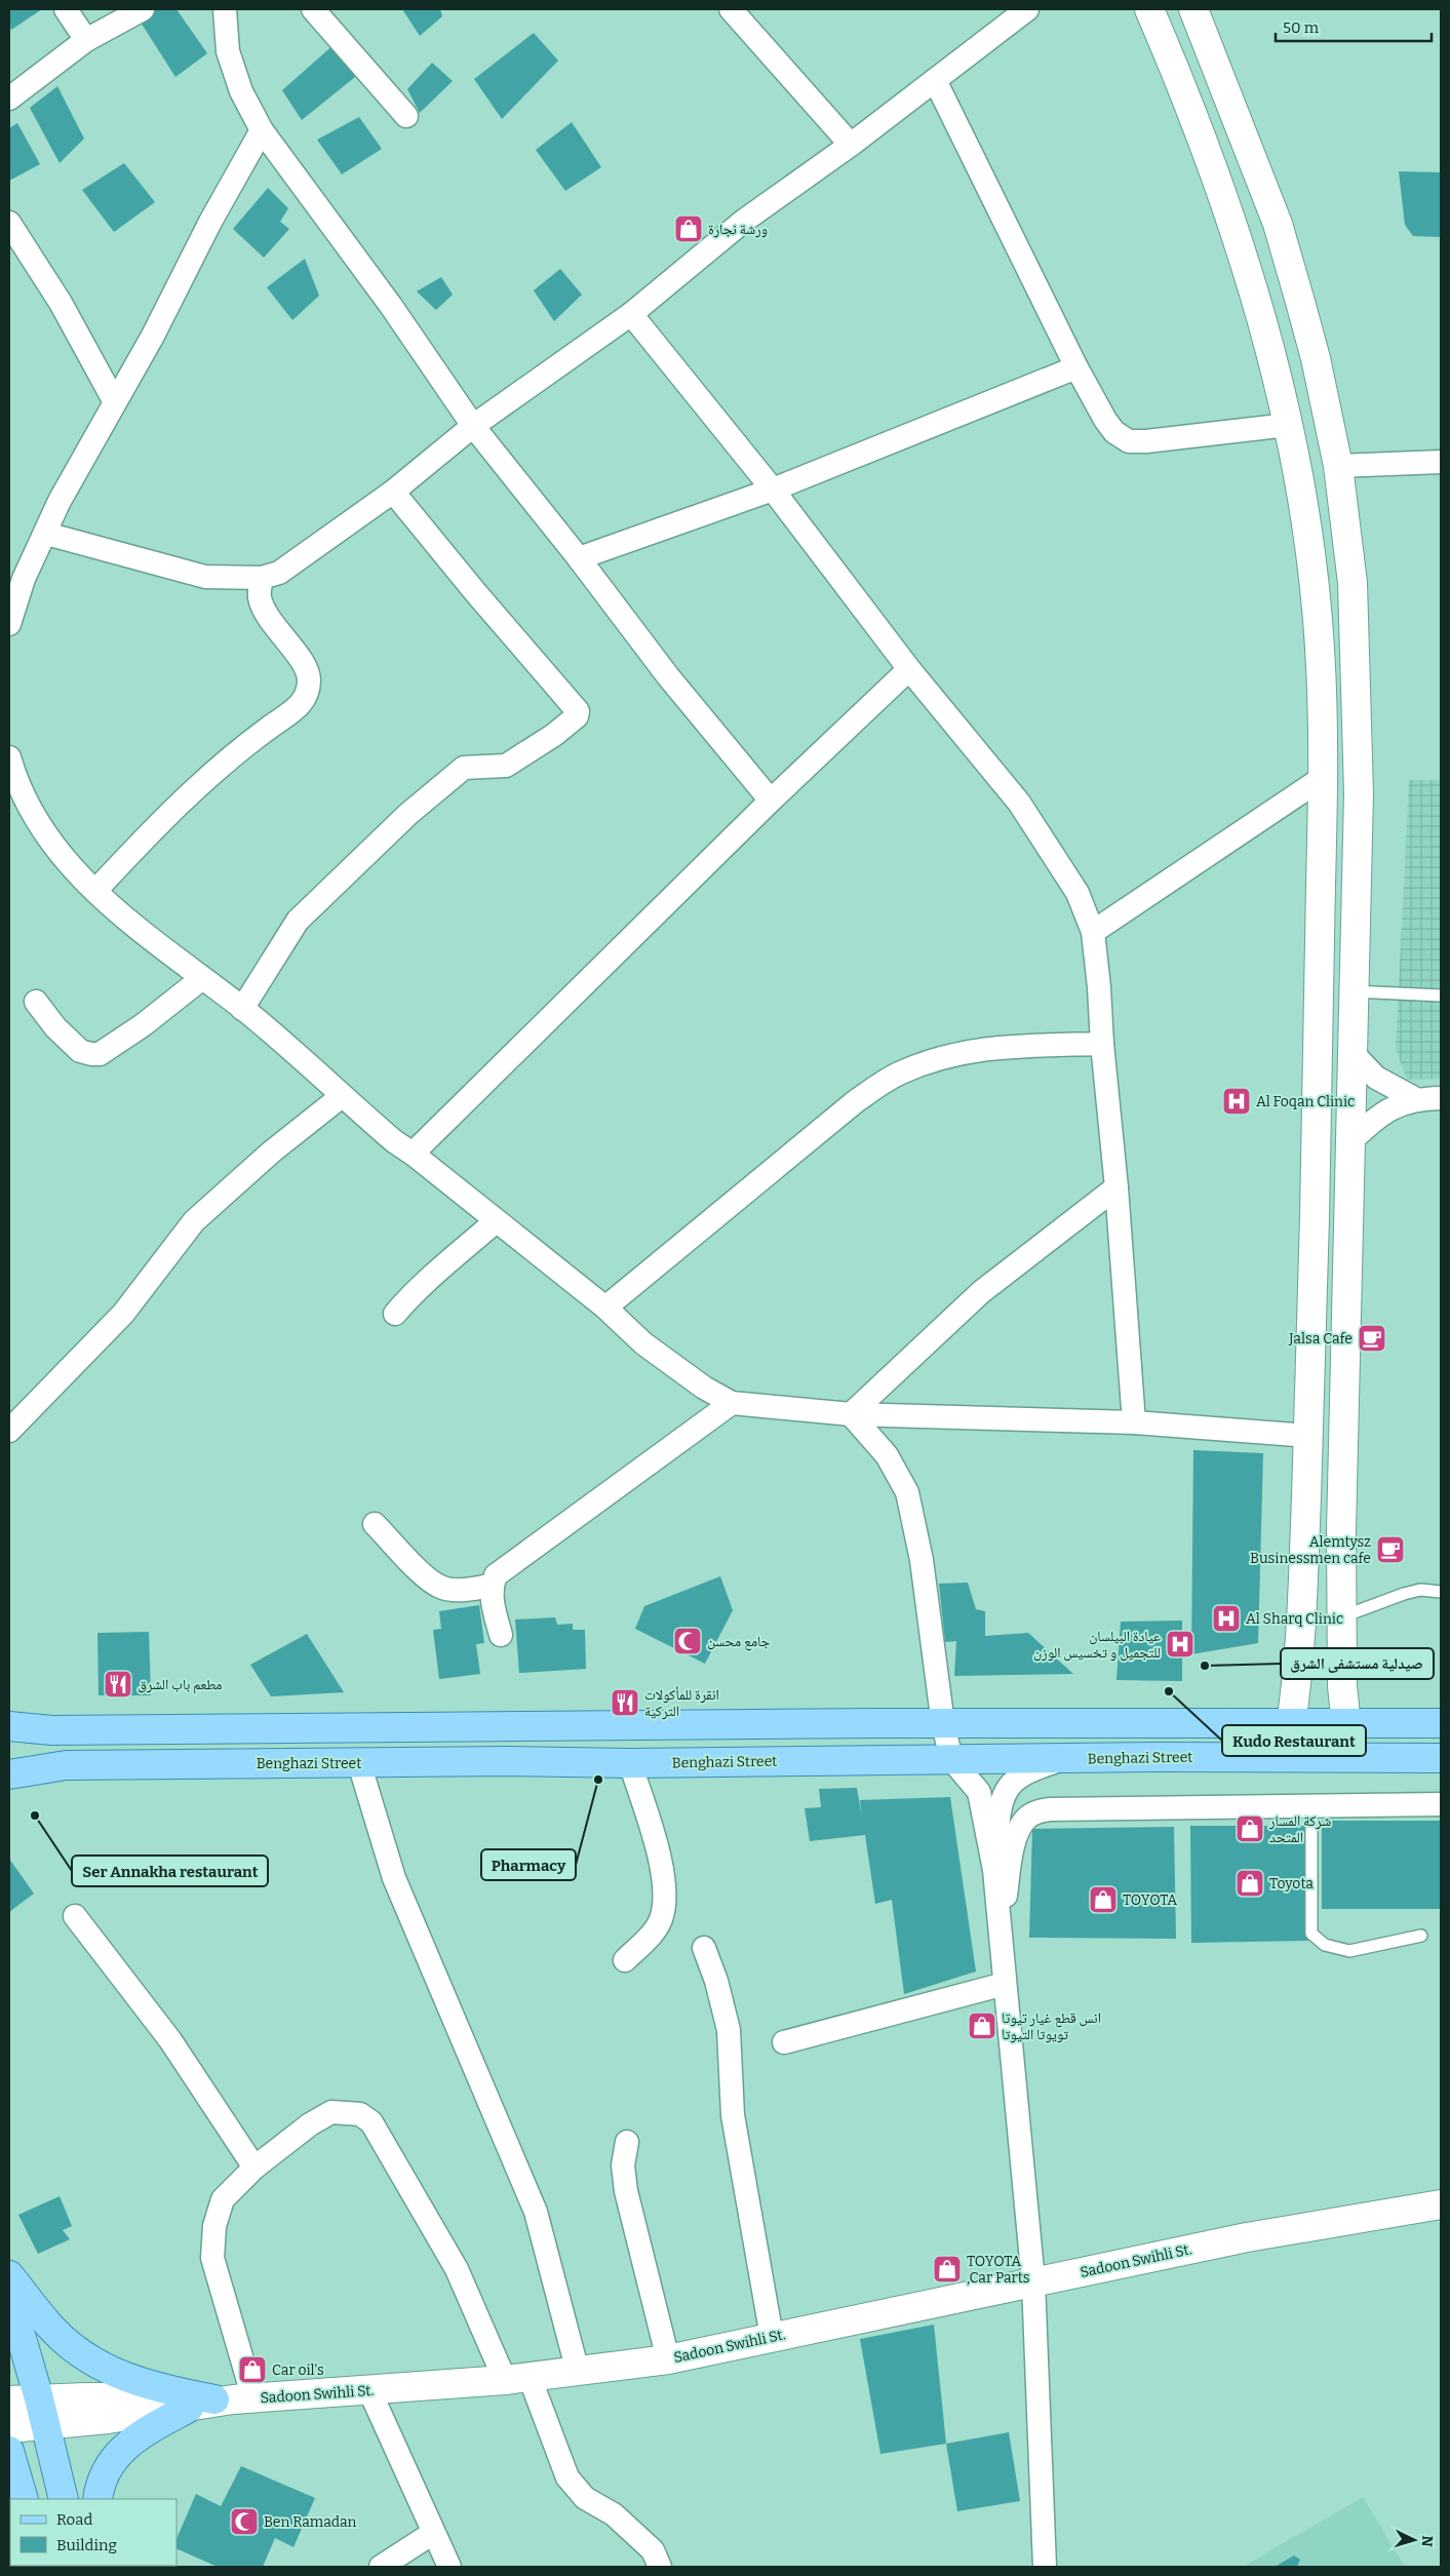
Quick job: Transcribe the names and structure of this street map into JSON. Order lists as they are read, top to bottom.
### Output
{
  "streets": {
    "main road": ["Benghazi Street", "Sadoon Swihli St."]
  },
  "places": {
    "shop": [
      "ورشة نجارة",
      "شركة المسار المتحد",
      "Toyota",
      "TOYOTA",
      "انس قطع غيار تيوتا تويوتا التيوتا",
      "TOYOTA ,Car Parts",
      "Car oil's"
    ],
    "hospital": ["Al Foqan Clinic", "Al Sharq Clinic", "عيادة البيلسان للتجميل و تخسيس الوزن"],
    "cafe": ["Jalsa Cafe", "Alemtysz Businessmen cafe"],
    "mosque": ["جامع محسن", "Ben Ramadan"],
    "other": [
      "صيدلية مستشفى الشرق",
      "Kudo Restaurant",
      "Pharmacy",
      "Ser Annakha restaurant"
    ],
    "restaurant": ["مطعم باب الشرق", "انقرة للمأكولات التركية"]
  },
  "legend": ["Road", "Building"],
  "scale_bar": "50 m",
  "north": "right"
}
